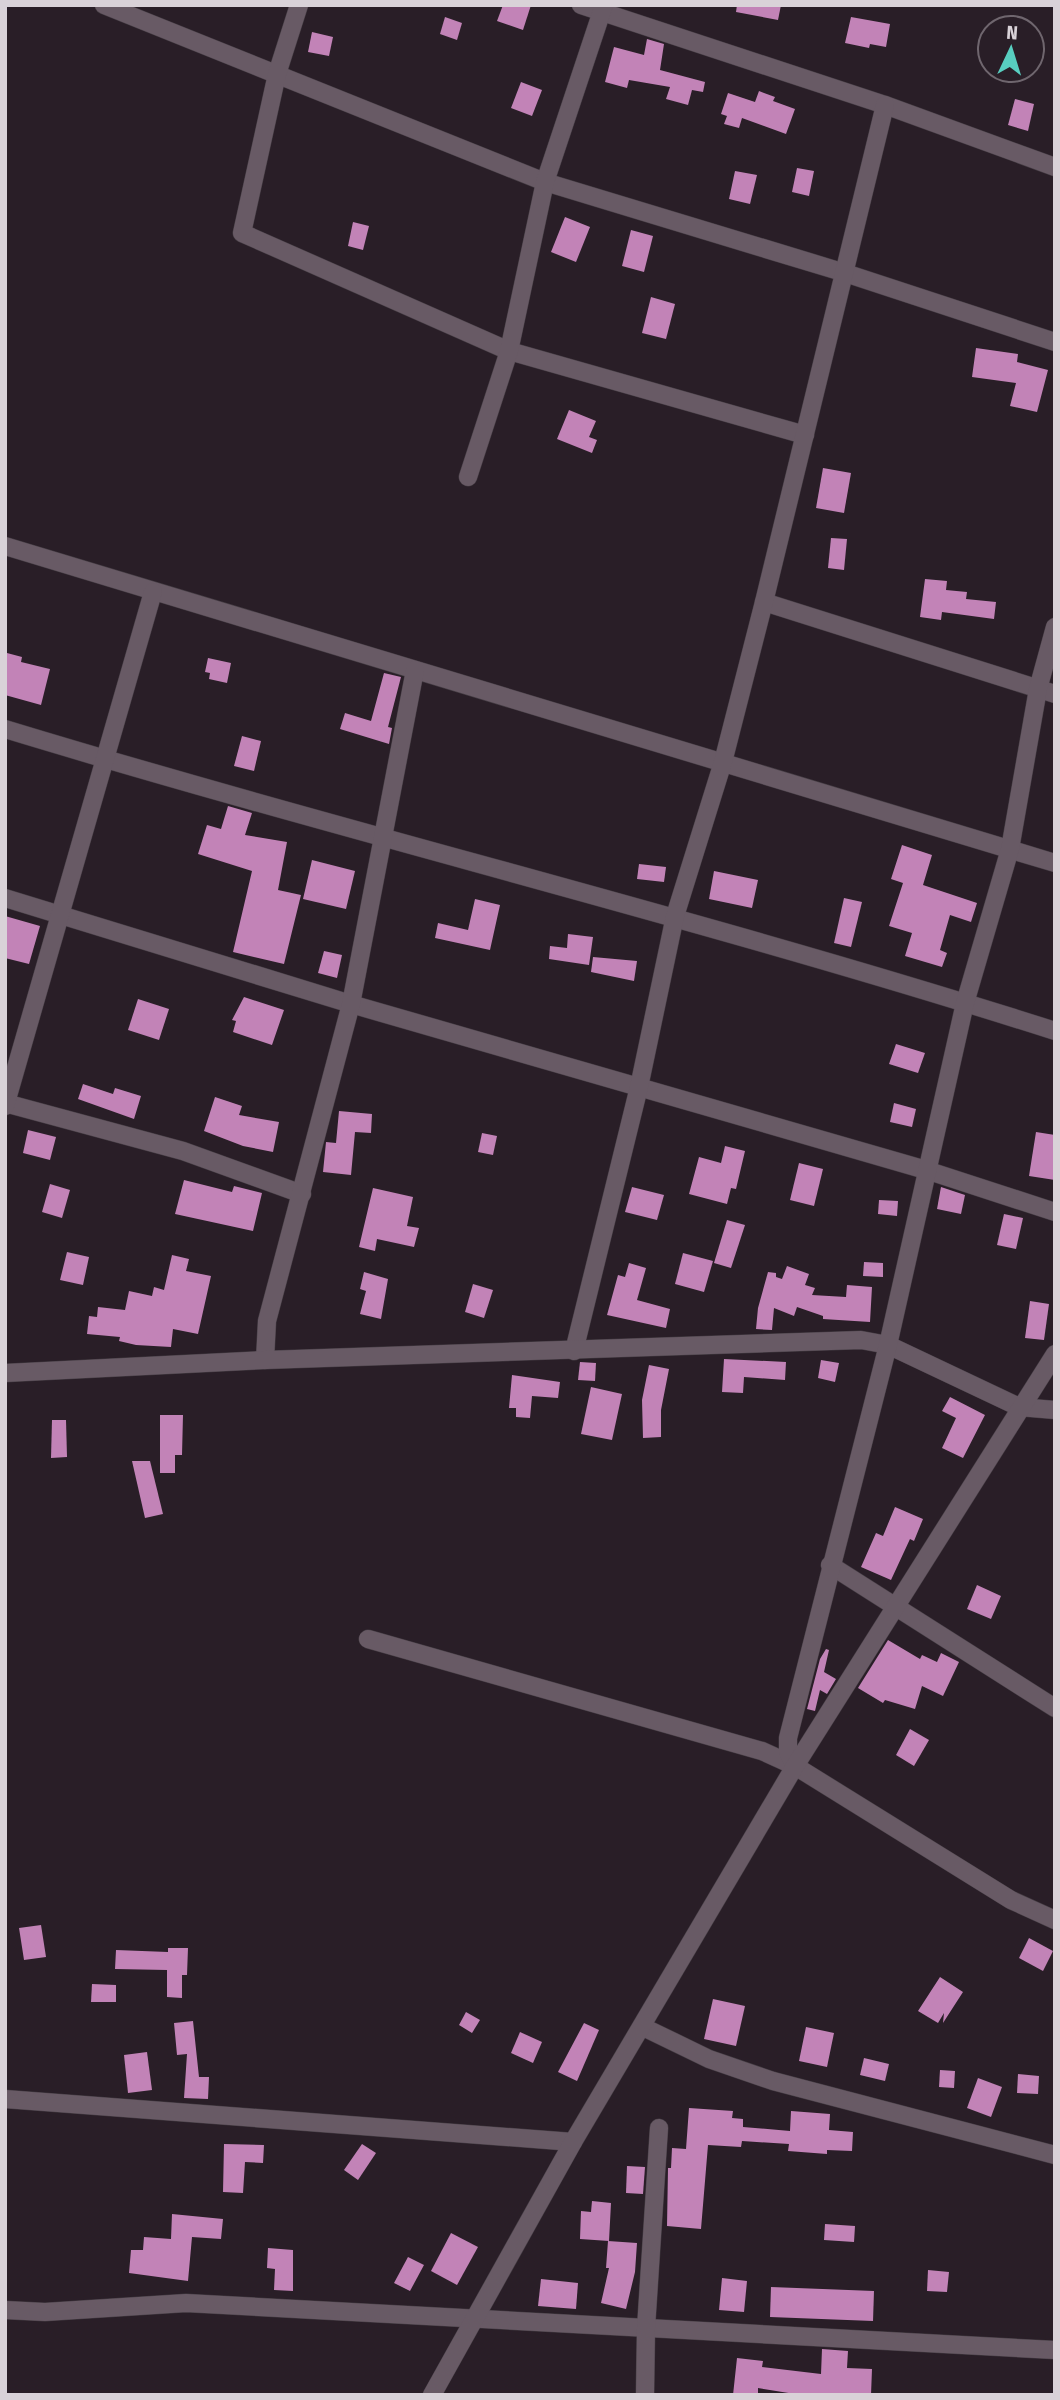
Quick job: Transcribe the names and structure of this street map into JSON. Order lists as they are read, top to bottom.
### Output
{
  "north": "top"
}
